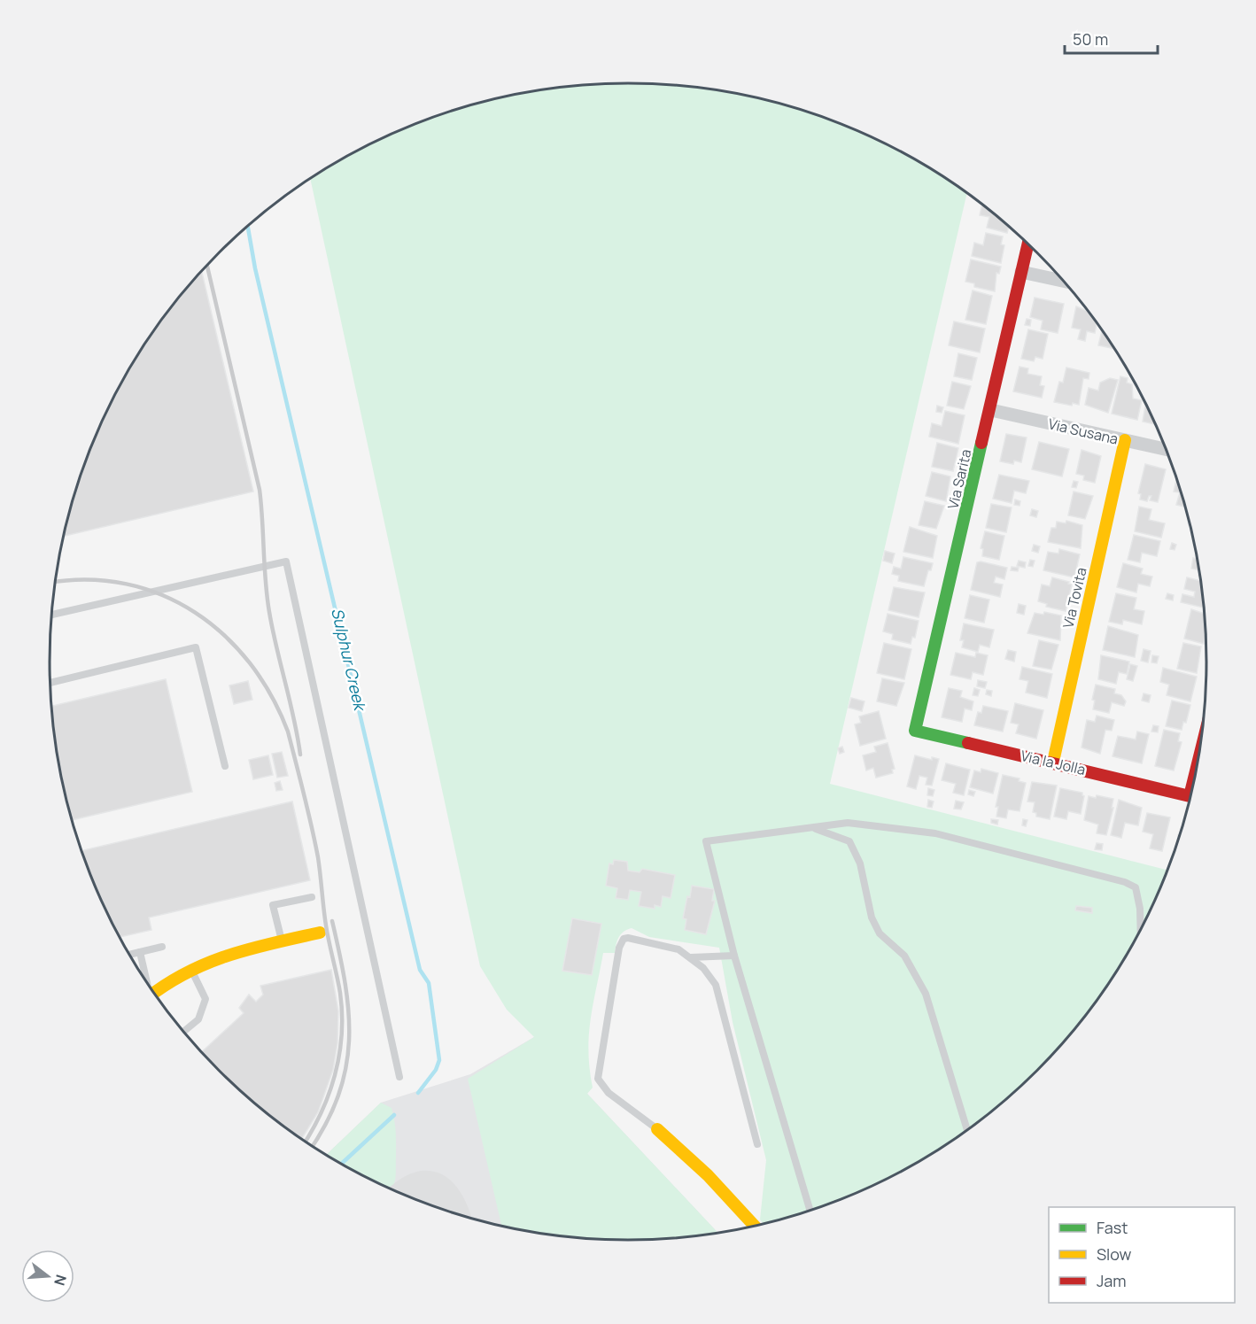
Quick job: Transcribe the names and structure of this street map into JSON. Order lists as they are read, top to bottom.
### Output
{
  "streets": {
    "street": [
      "Via Susana",
      "Via Sarita",
      "Via Tovita",
      "Via la Jolla"
    ]
  },
  "crossings": [
    ["Via Susana", "Via Sarita"],
    ["Via Susana", "Via Tovita"],
    ["Via Sarita", "Via la Jolla"],
    ["Via Tovita", "Via la Jolla"]
  ],
  "water": ["Sulphur Creek"],
  "legend": ["Fast", "Slow", "Jam"],
  "scale_bar": "50 m",
  "north": "right"
}
